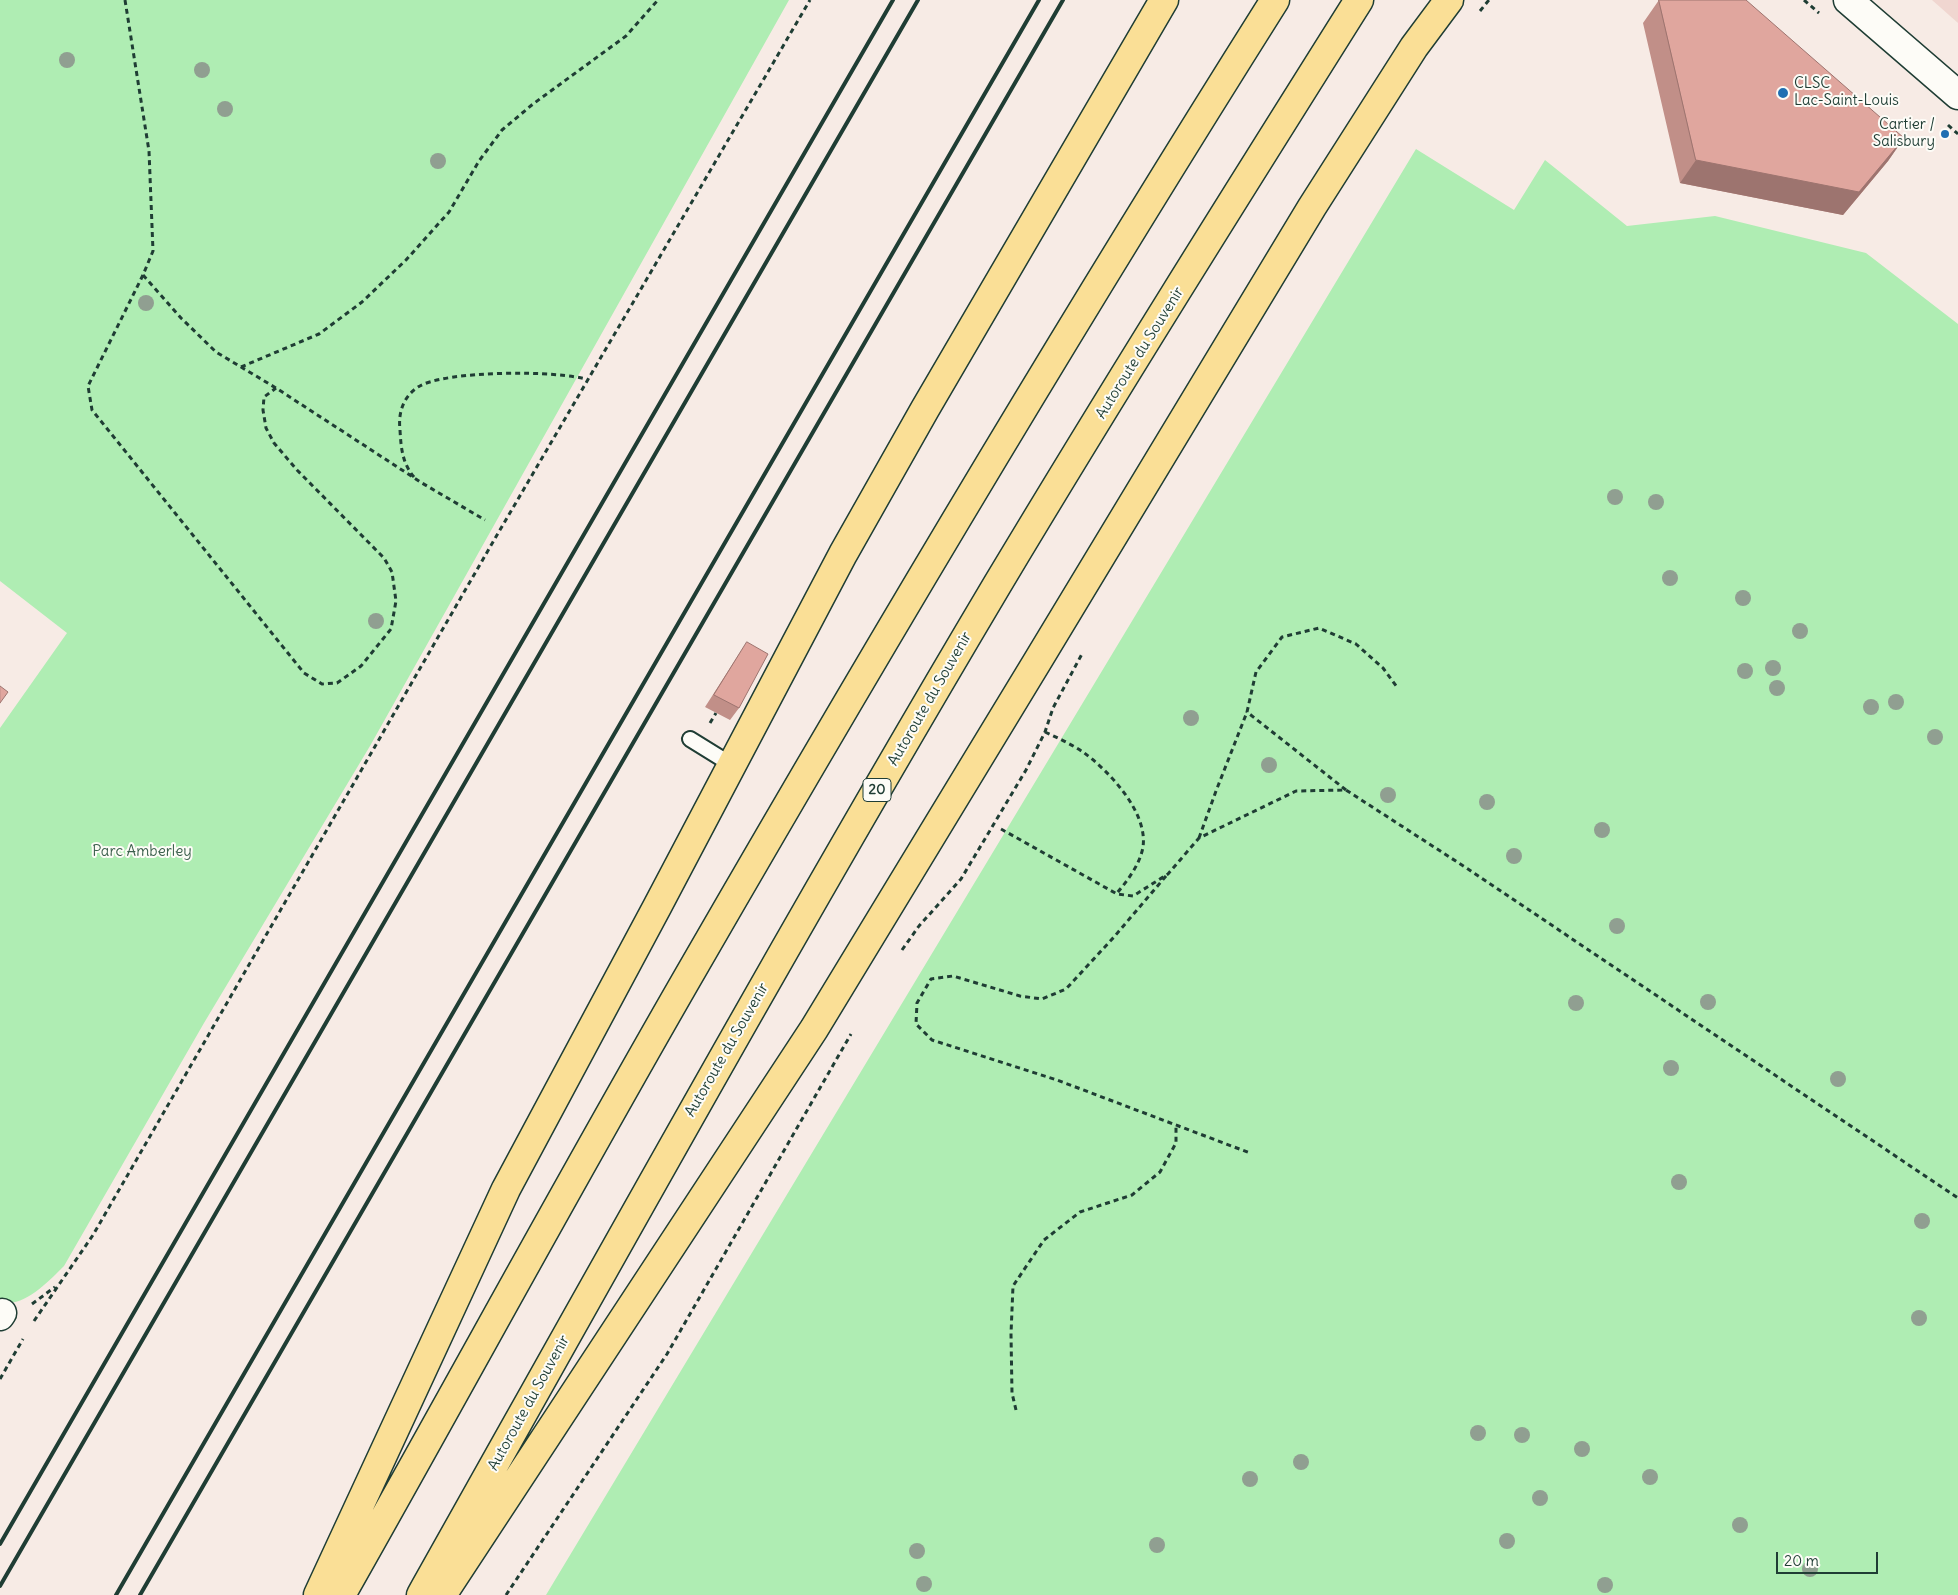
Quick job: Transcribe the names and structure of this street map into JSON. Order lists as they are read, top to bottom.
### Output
{
  "streets": {
    "highway": ["Autoroute du Souvenir", "20"]
  },
  "parks": ["Parc Amberley"],
  "places": ["CLSC Lac-Saint-Louis", "Cartier / Salisbury"],
  "scale_bar": "20 m"
}
